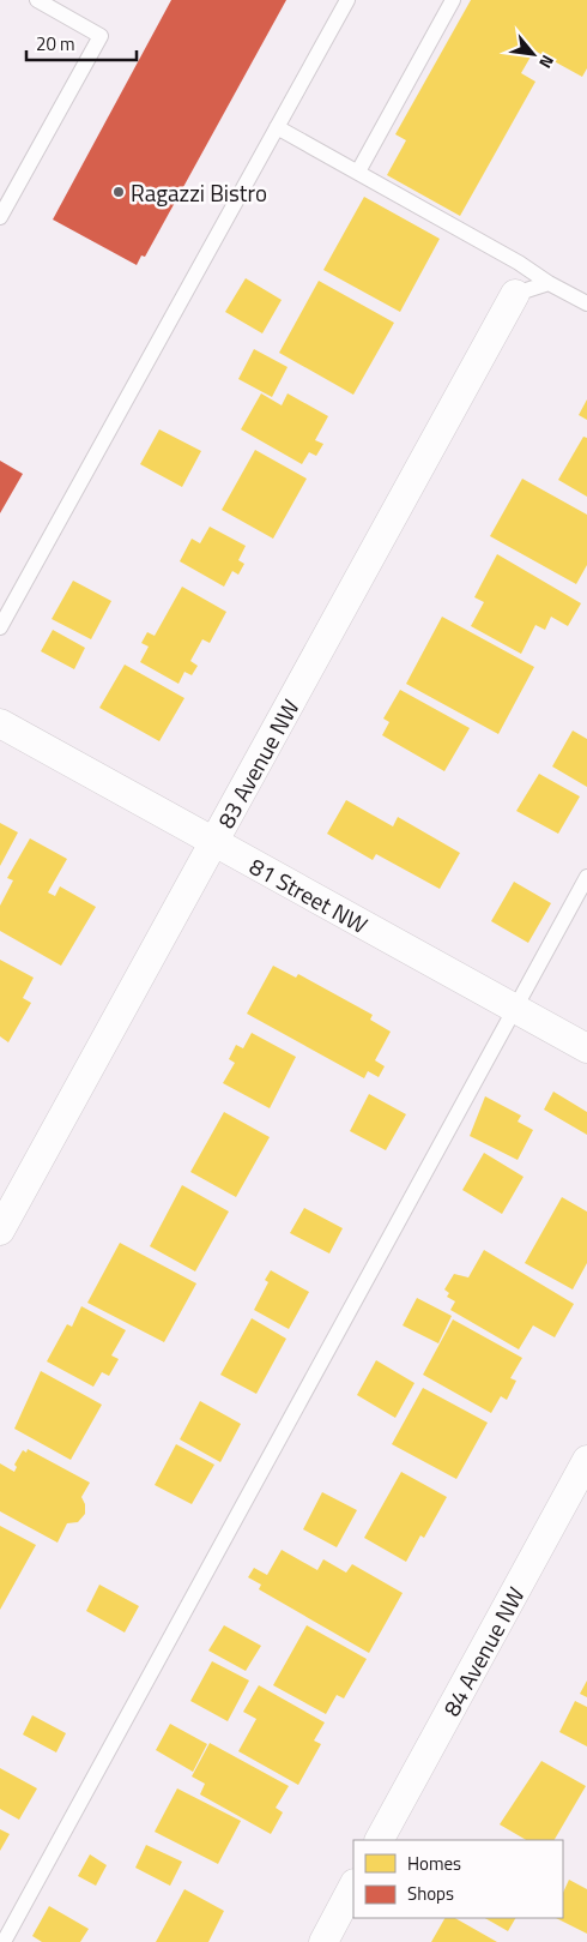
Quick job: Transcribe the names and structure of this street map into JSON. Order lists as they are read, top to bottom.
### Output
{
  "streets": {
    "street": ["83 Avenue NW", "81 Street NW", "84 Avenue NW"]
  },
  "crossings": [
    ["83 Avenue NW", "81 Street NW"]
  ],
  "places": ["Ragazzi Bistro"],
  "legend": ["Homes", "Shops"],
  "scale_bar": "20 m",
  "north": "bottom right"
}
